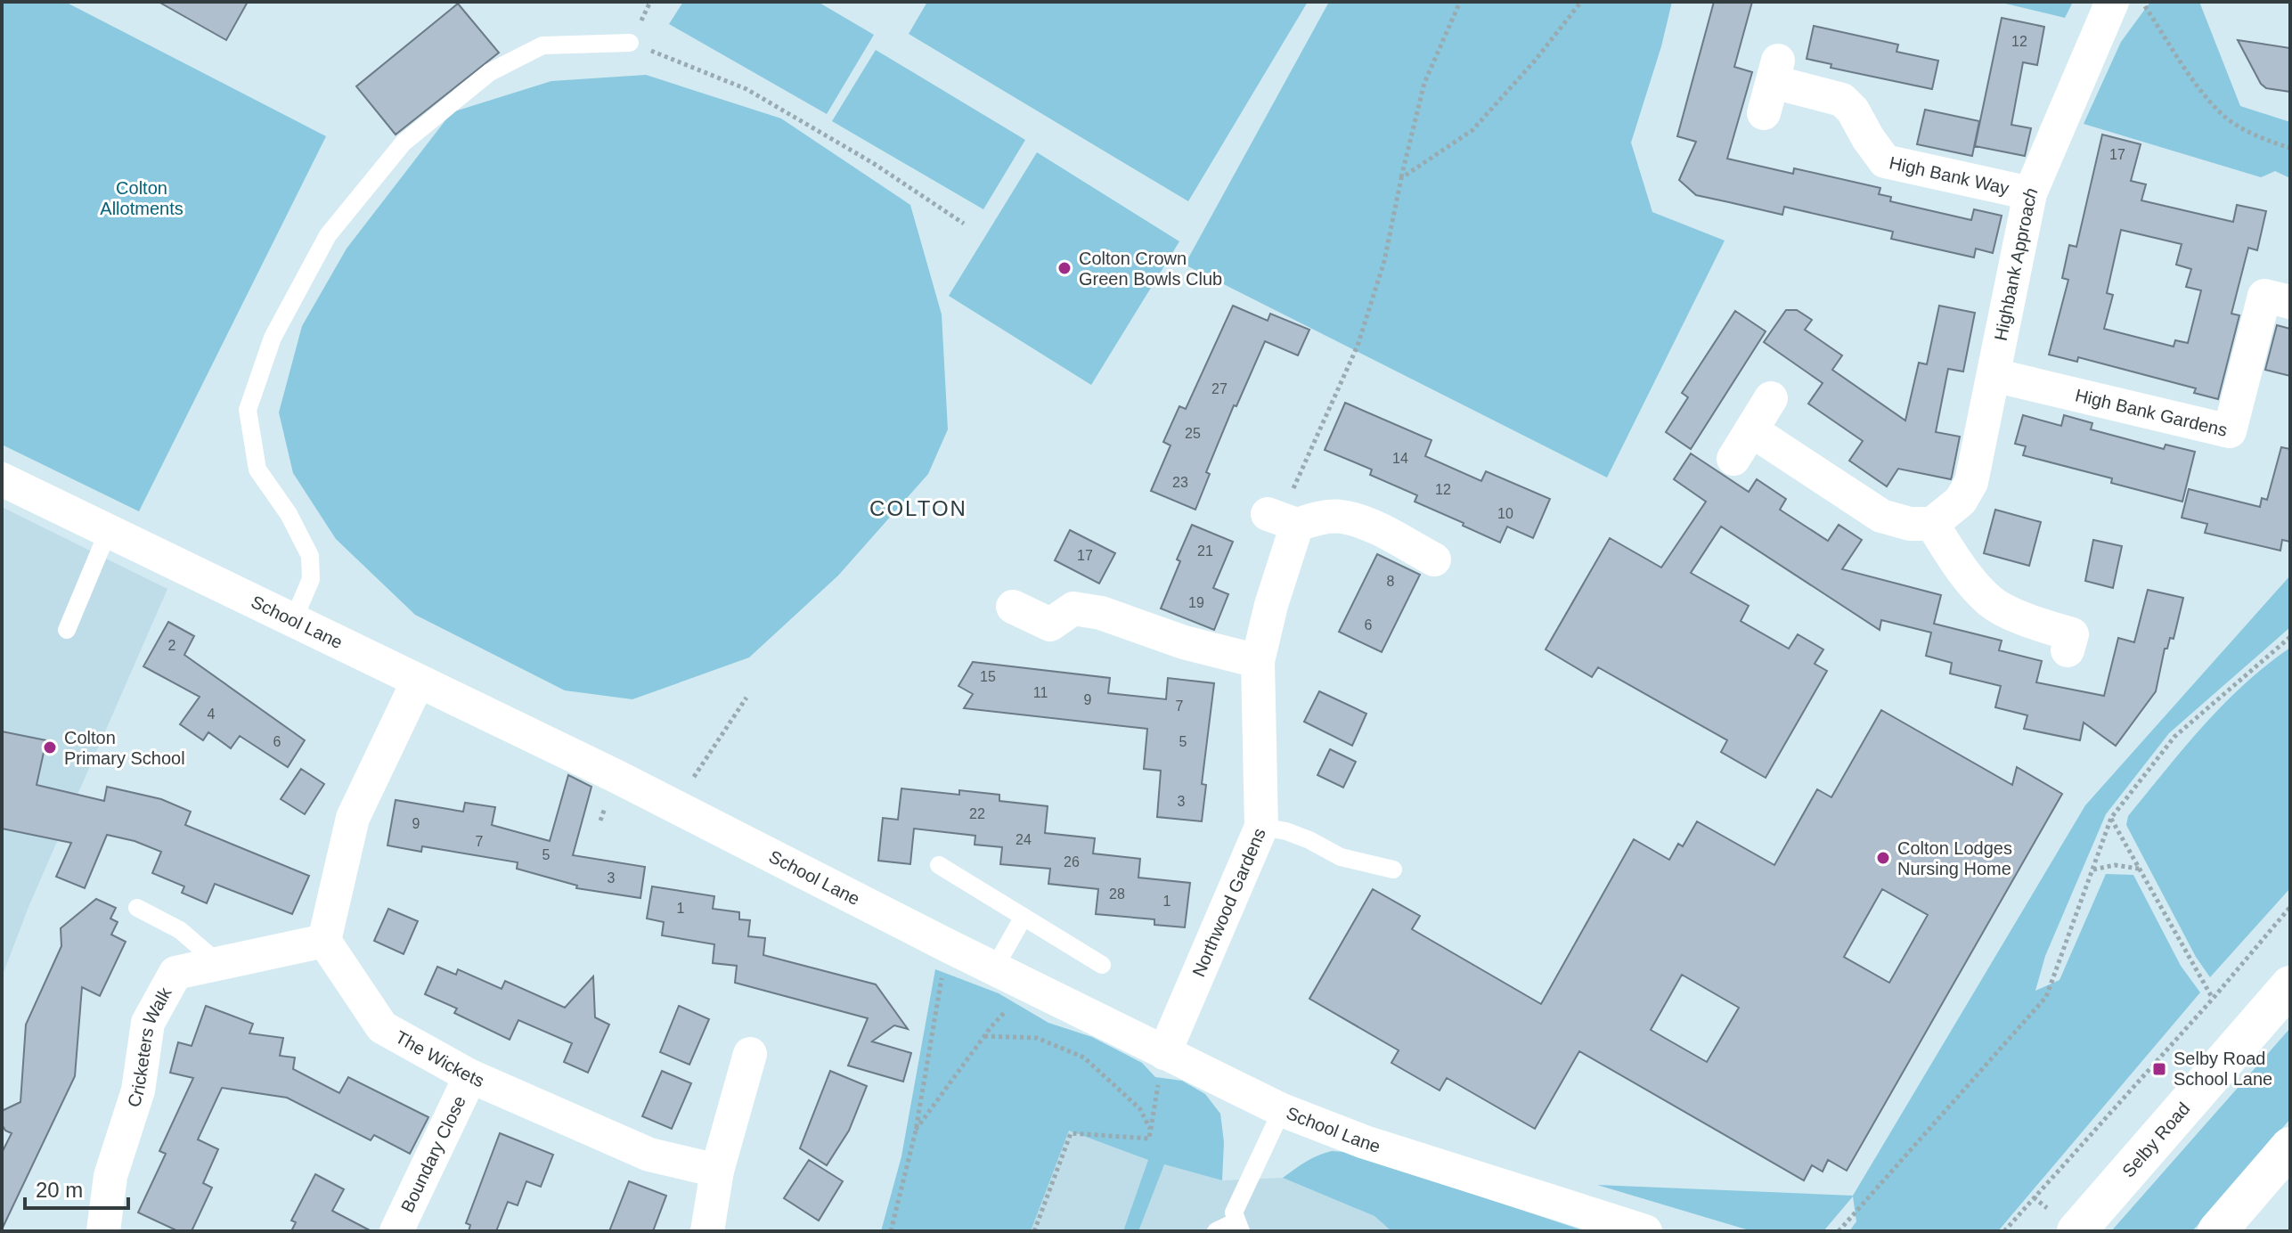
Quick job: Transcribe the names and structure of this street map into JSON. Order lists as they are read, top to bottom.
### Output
{
  "streets": {
    "main road": ["Selby Road"],
    "street": [
      "High Bank Way",
      "Highbank Approach",
      "High Bank Gardens",
      "School Lane",
      "Northwood Gardens",
      "Cricketers Walk",
      "The Wickets",
      "Boundary Close"
    ]
  },
  "crossings": [
    ["High Bank Way", "Highbank Approach"],
    ["Highbank Approach", "High Bank Gardens"],
    ["School Lane", "Northwood Gardens"],
    ["Cricketers Walk", "The Wickets"],
    ["The Wickets", "Boundary Close"]
  ],
  "districts": ["COLTON"],
  "parks": ["Colton Allotments"],
  "places": {
    "other": ["Colton Crown Green Bowls Club", "Colton Primary School", "Colton Lodges Nursing Home"],
    "transit": ["Selby Road School Lane"]
  },
  "house_numbers": [
    "12",
    "17",
    "27",
    "25",
    "14",
    "23",
    "12",
    "10",
    "21",
    "17",
    "8",
    "19",
    "6",
    "2",
    "15",
    "11",
    "9",
    "7",
    "4",
    "6",
    "5",
    "3",
    "22",
    "9",
    "24",
    "7",
    "5",
    "26",
    "3",
    "28",
    "1",
    "1"
  ],
  "scale_bar": "20 m"
}
